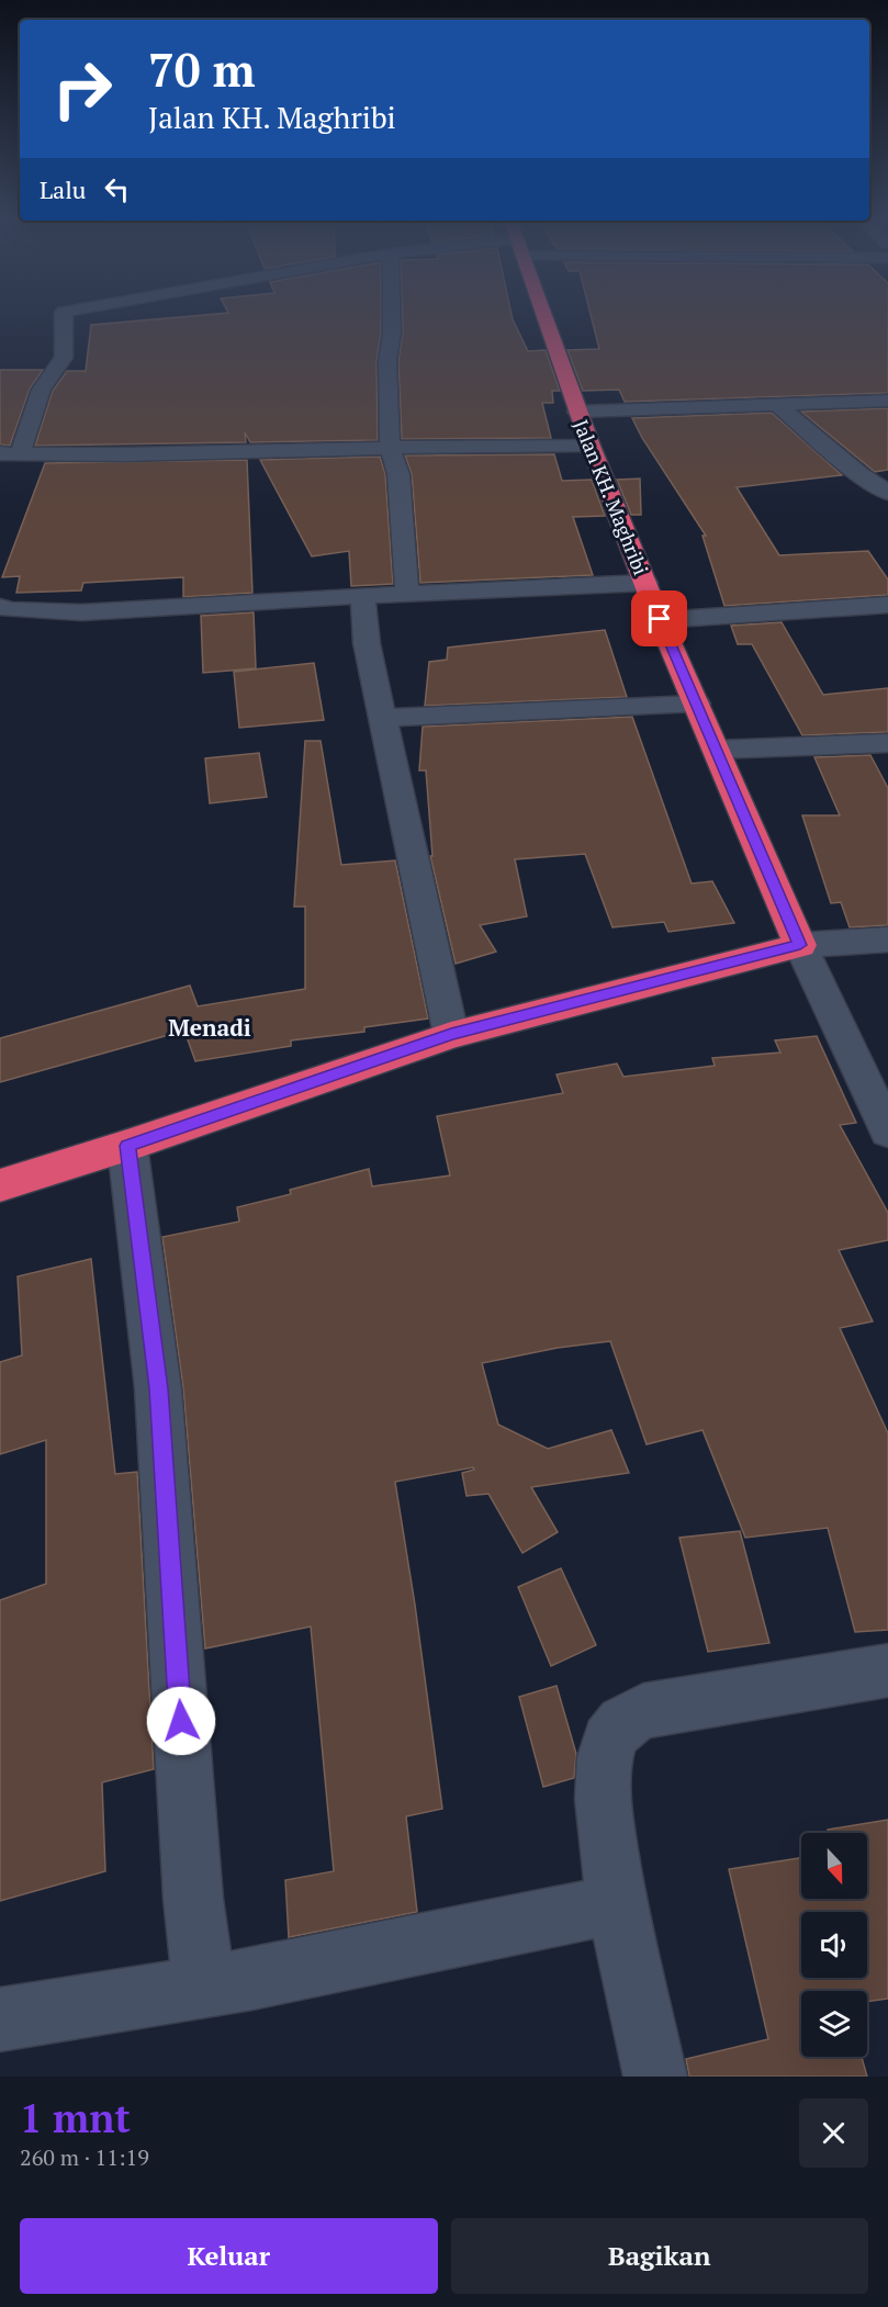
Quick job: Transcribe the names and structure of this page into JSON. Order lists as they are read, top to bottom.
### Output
{
  "streets": {
    "highway": ["Jalan KH. Maghribi"]
  },
  "districts": ["Menadi"],
  "north": "bottom",
  "page": {
    "turn": ["70 m", "Jalan KH. Maghribi"],
    "then": "Lalu",
    "heading": ["1 mnt", "260 m · 11:19"],
    "buttons": ["Keluar", "Bagikan"]
  }
}
